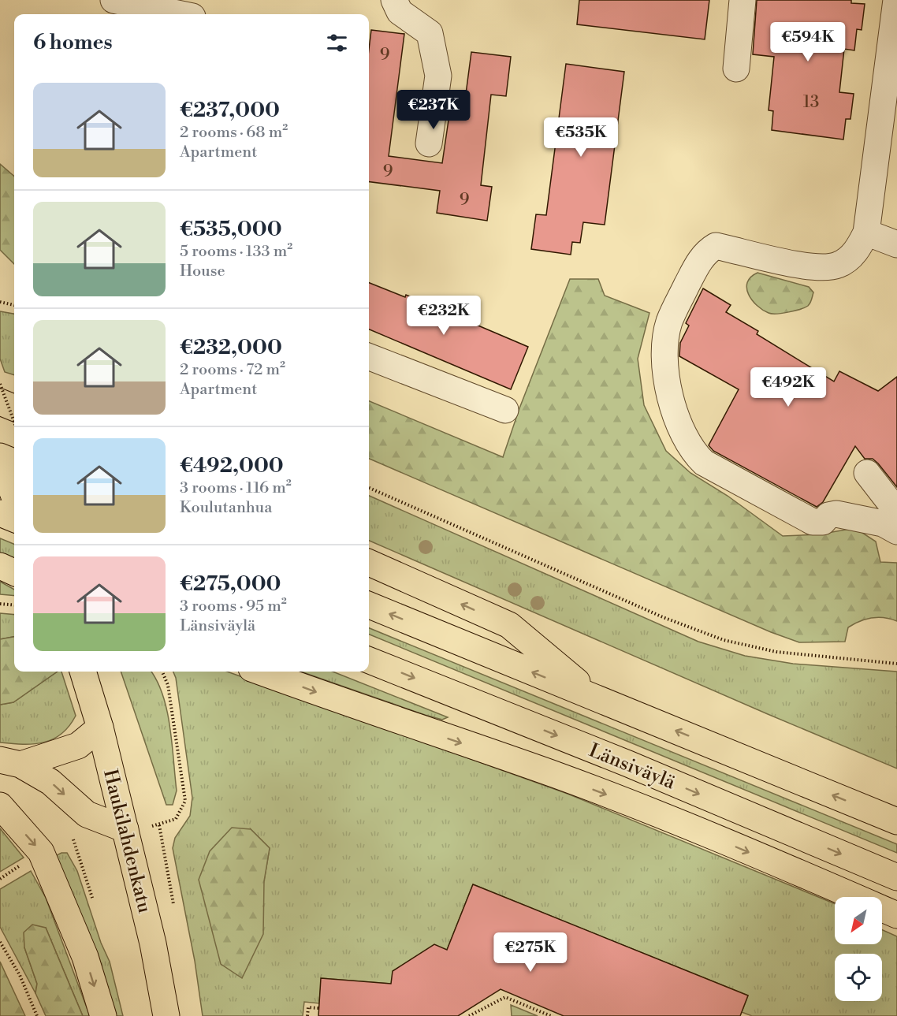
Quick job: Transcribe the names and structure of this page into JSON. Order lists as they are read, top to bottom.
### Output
{
  "streets": {
    "main road": ["Länsiväylä", "Haukilahdenkatu"]
  },
  "house_numbers": [
    "9",
    "13",
    "9",
    "9"
  ],
  "north": "bottom left",
  "page": {
    "heading": "6 homes",
    "price": [
      "€594K",
      "€237K",
      "€535K",
      "€232K",
      "€492K",
      "€275K"
    ],
    "list": [
      {
        "name": "€237,000",
        "note": "2 rooms · 68 m² · Apartment"
      },
      {
        "name": "€535,000",
        "note": "5 rooms · 133 m² · House"
      },
      {
        "name": "€232,000",
        "note": "2 rooms · 72 m² · Apartment"
      },
      {
        "name": "€492,000",
        "note": "3 rooms · 116 m² · Koulutanhua"
      },
      {
        "name": "€275,000",
        "note": "3 rooms · 95 m² · Länsiväylä"
      }
    ]
  }
}
